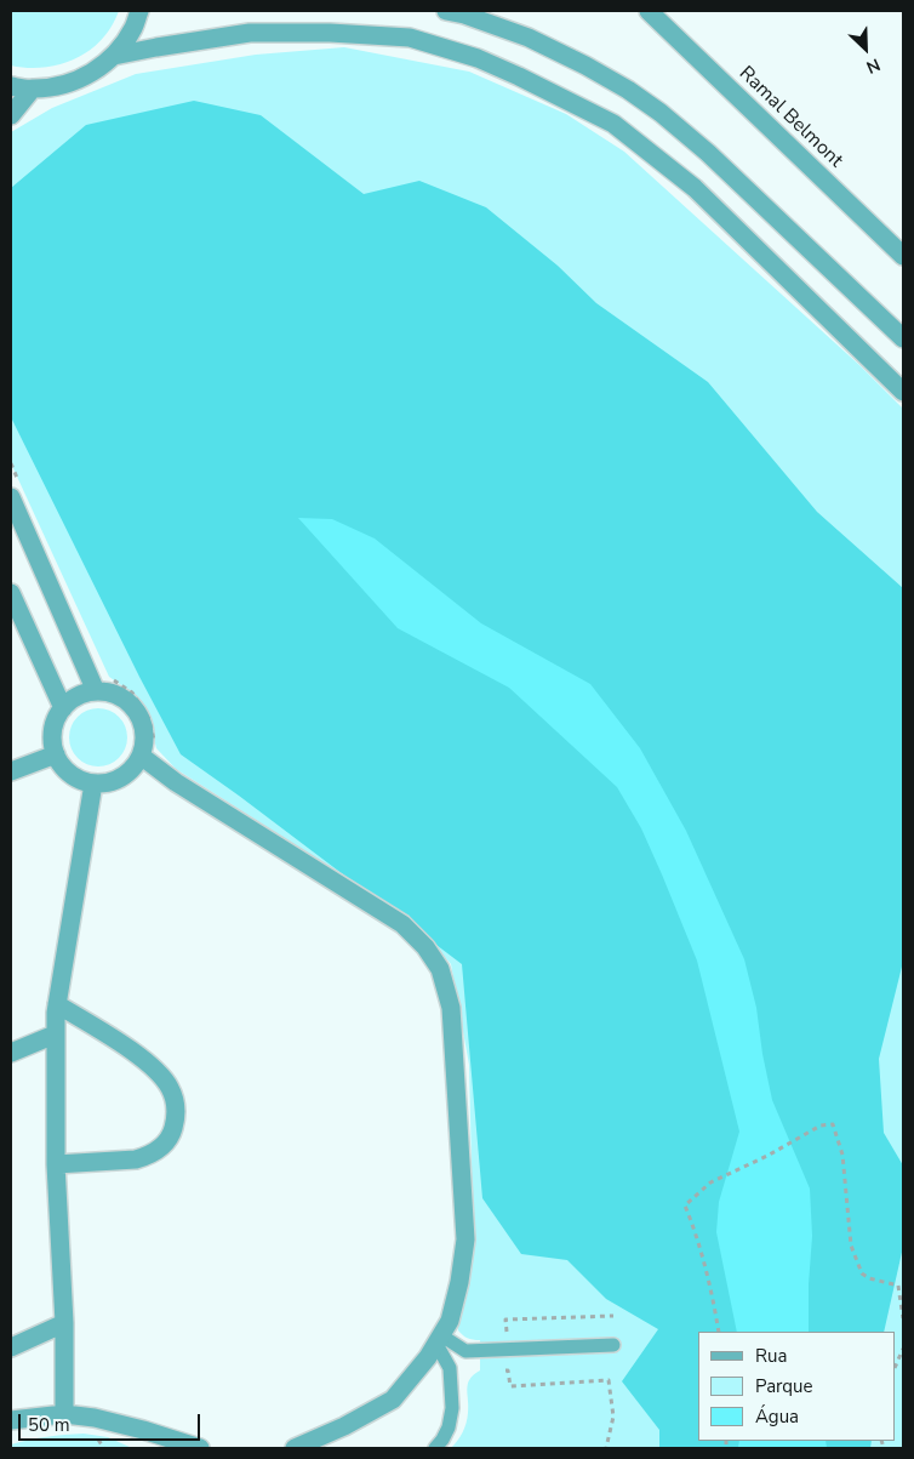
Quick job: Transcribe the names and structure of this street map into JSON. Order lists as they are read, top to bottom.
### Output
{
  "streets": {
    "street": ["Ramal Belmont"]
  },
  "legend": ["Rua", "Parque", "Água"],
  "scale_bar": "50 m",
  "north": "bottom right"
}
